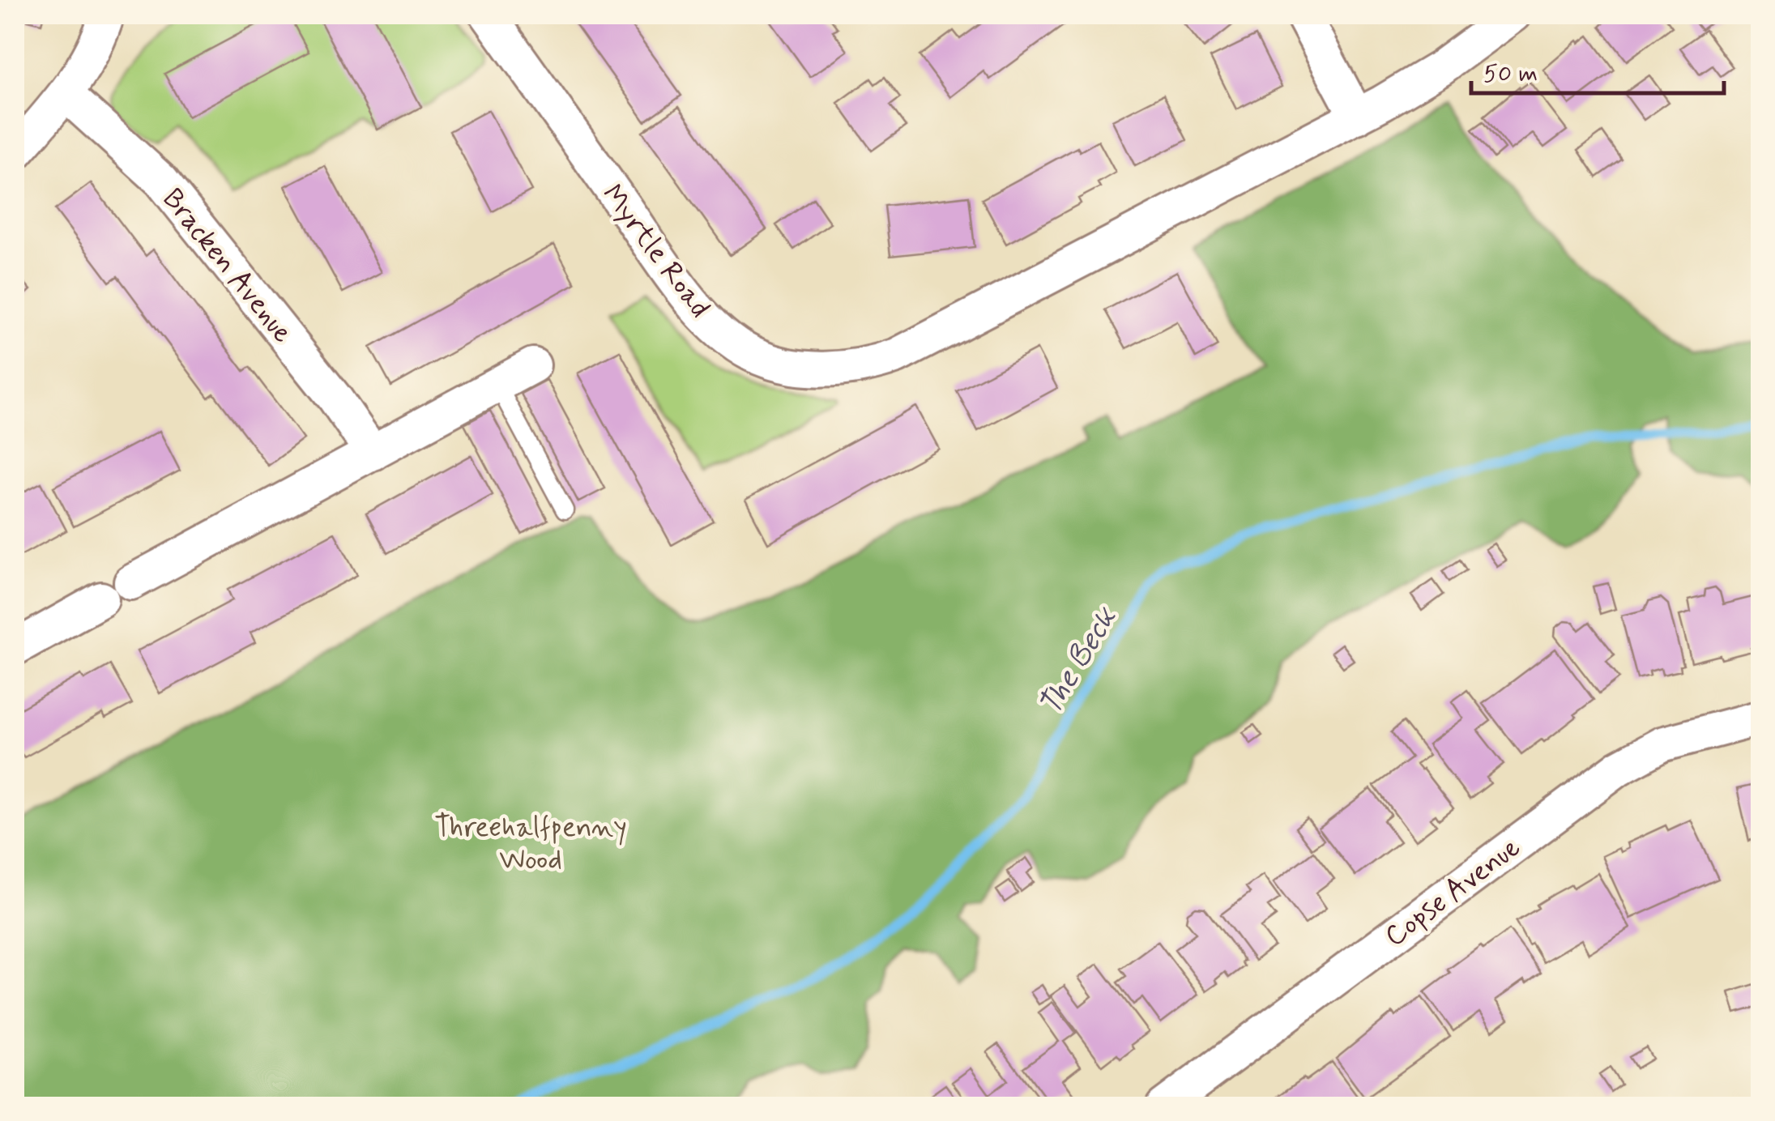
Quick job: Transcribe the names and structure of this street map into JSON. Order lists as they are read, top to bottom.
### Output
{
  "streets": {
    "street": ["Myrtle Road", "Bracken Avenue", "Copse Avenue"]
  },
  "water": ["The Beck"],
  "parks": ["Threehalfpenny Wood"],
  "scale_bar": "50 m"
}
